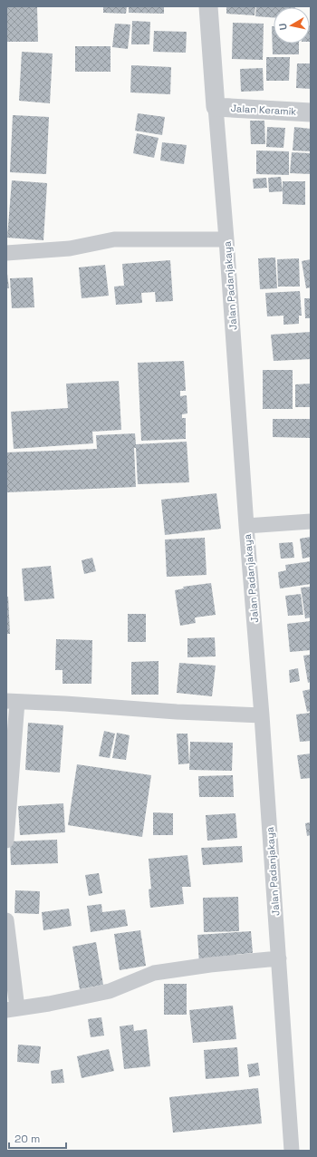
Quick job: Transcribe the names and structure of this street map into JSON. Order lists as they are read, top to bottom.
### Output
{
  "streets": {
    "street": ["Jalan Keramik", "Jalan Padanjakaya"]
  },
  "crossings": [
    ["Jalan Keramik", "Jalan Padanjakaya"]
  ],
  "scale_bar": "20 m",
  "north": "left"
}
